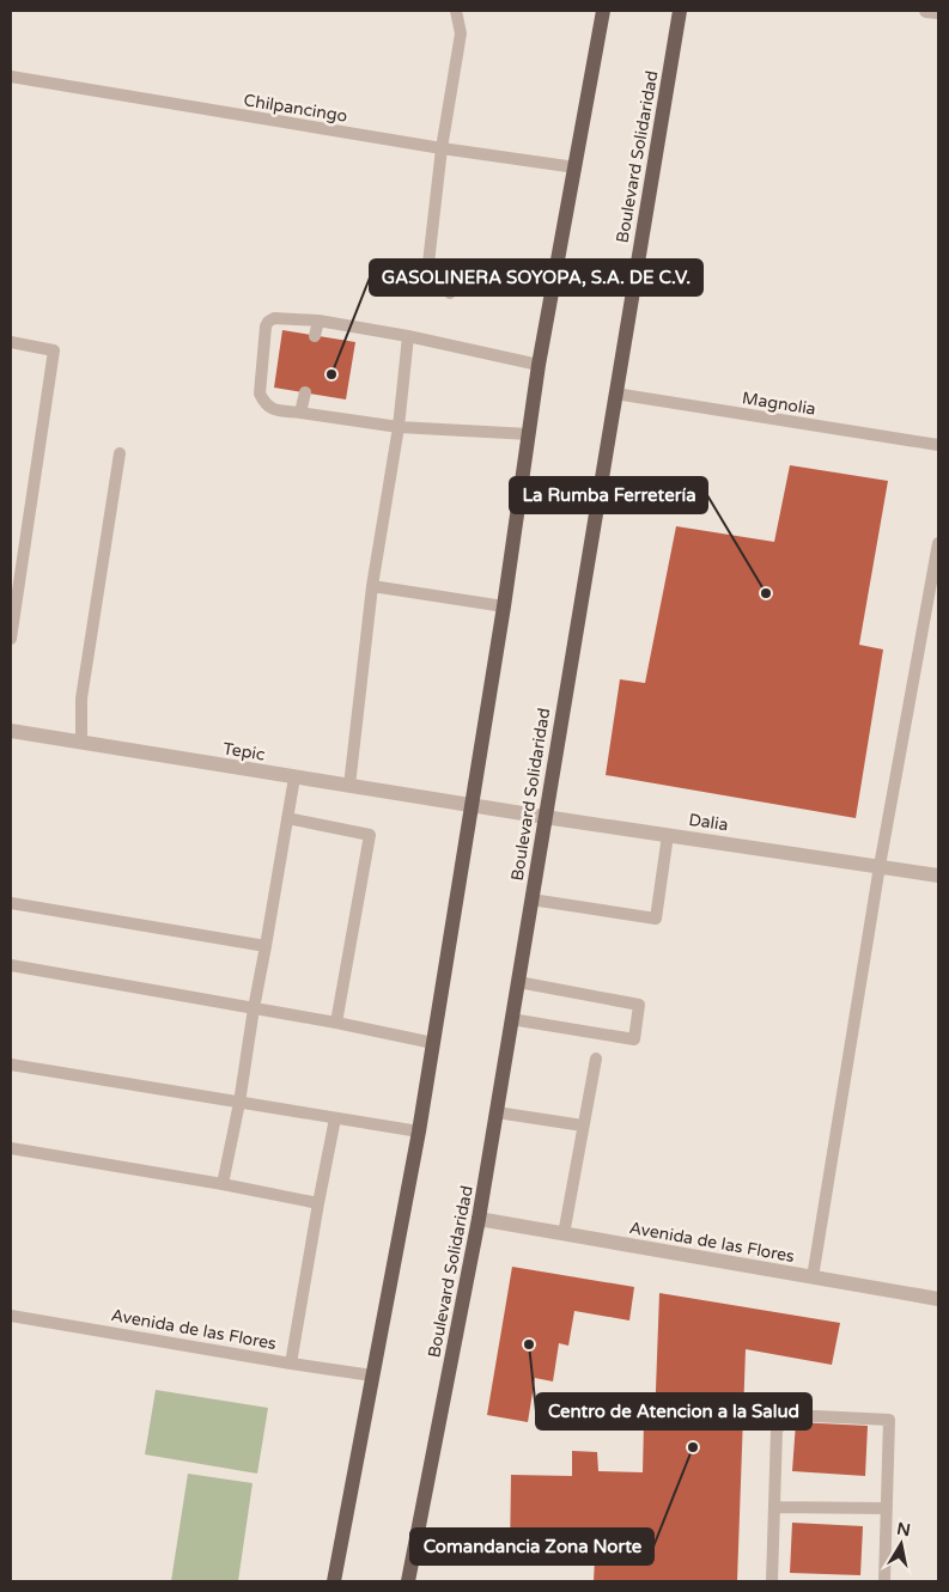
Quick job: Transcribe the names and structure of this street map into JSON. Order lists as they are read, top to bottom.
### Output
{
  "streets": {
    "main road": ["Boulevard Solidaridad"],
    "street": ["Tepic", "Dalia", "Avenida de las Flores"],
    "lane": ["Chilpancingo", "Magnolia"]
  },
  "crossings": [
    ["Boulevard Solidaridad", "Magnolia"],
    ["Boulevard Solidaridad", "Dalia"],
    ["Boulevard Solidaridad", "Avenida de las Flores"],
    ["Tepic", "Dalia"]
  ],
  "places": [
    "GASOLINERA SOYOPA, S.A. DE C.V.",
    "La Rumba Ferretería",
    "Centro de Atencion a la Salud",
    "Comandancia Zona Norte"
  ],
  "north": "top"
}
